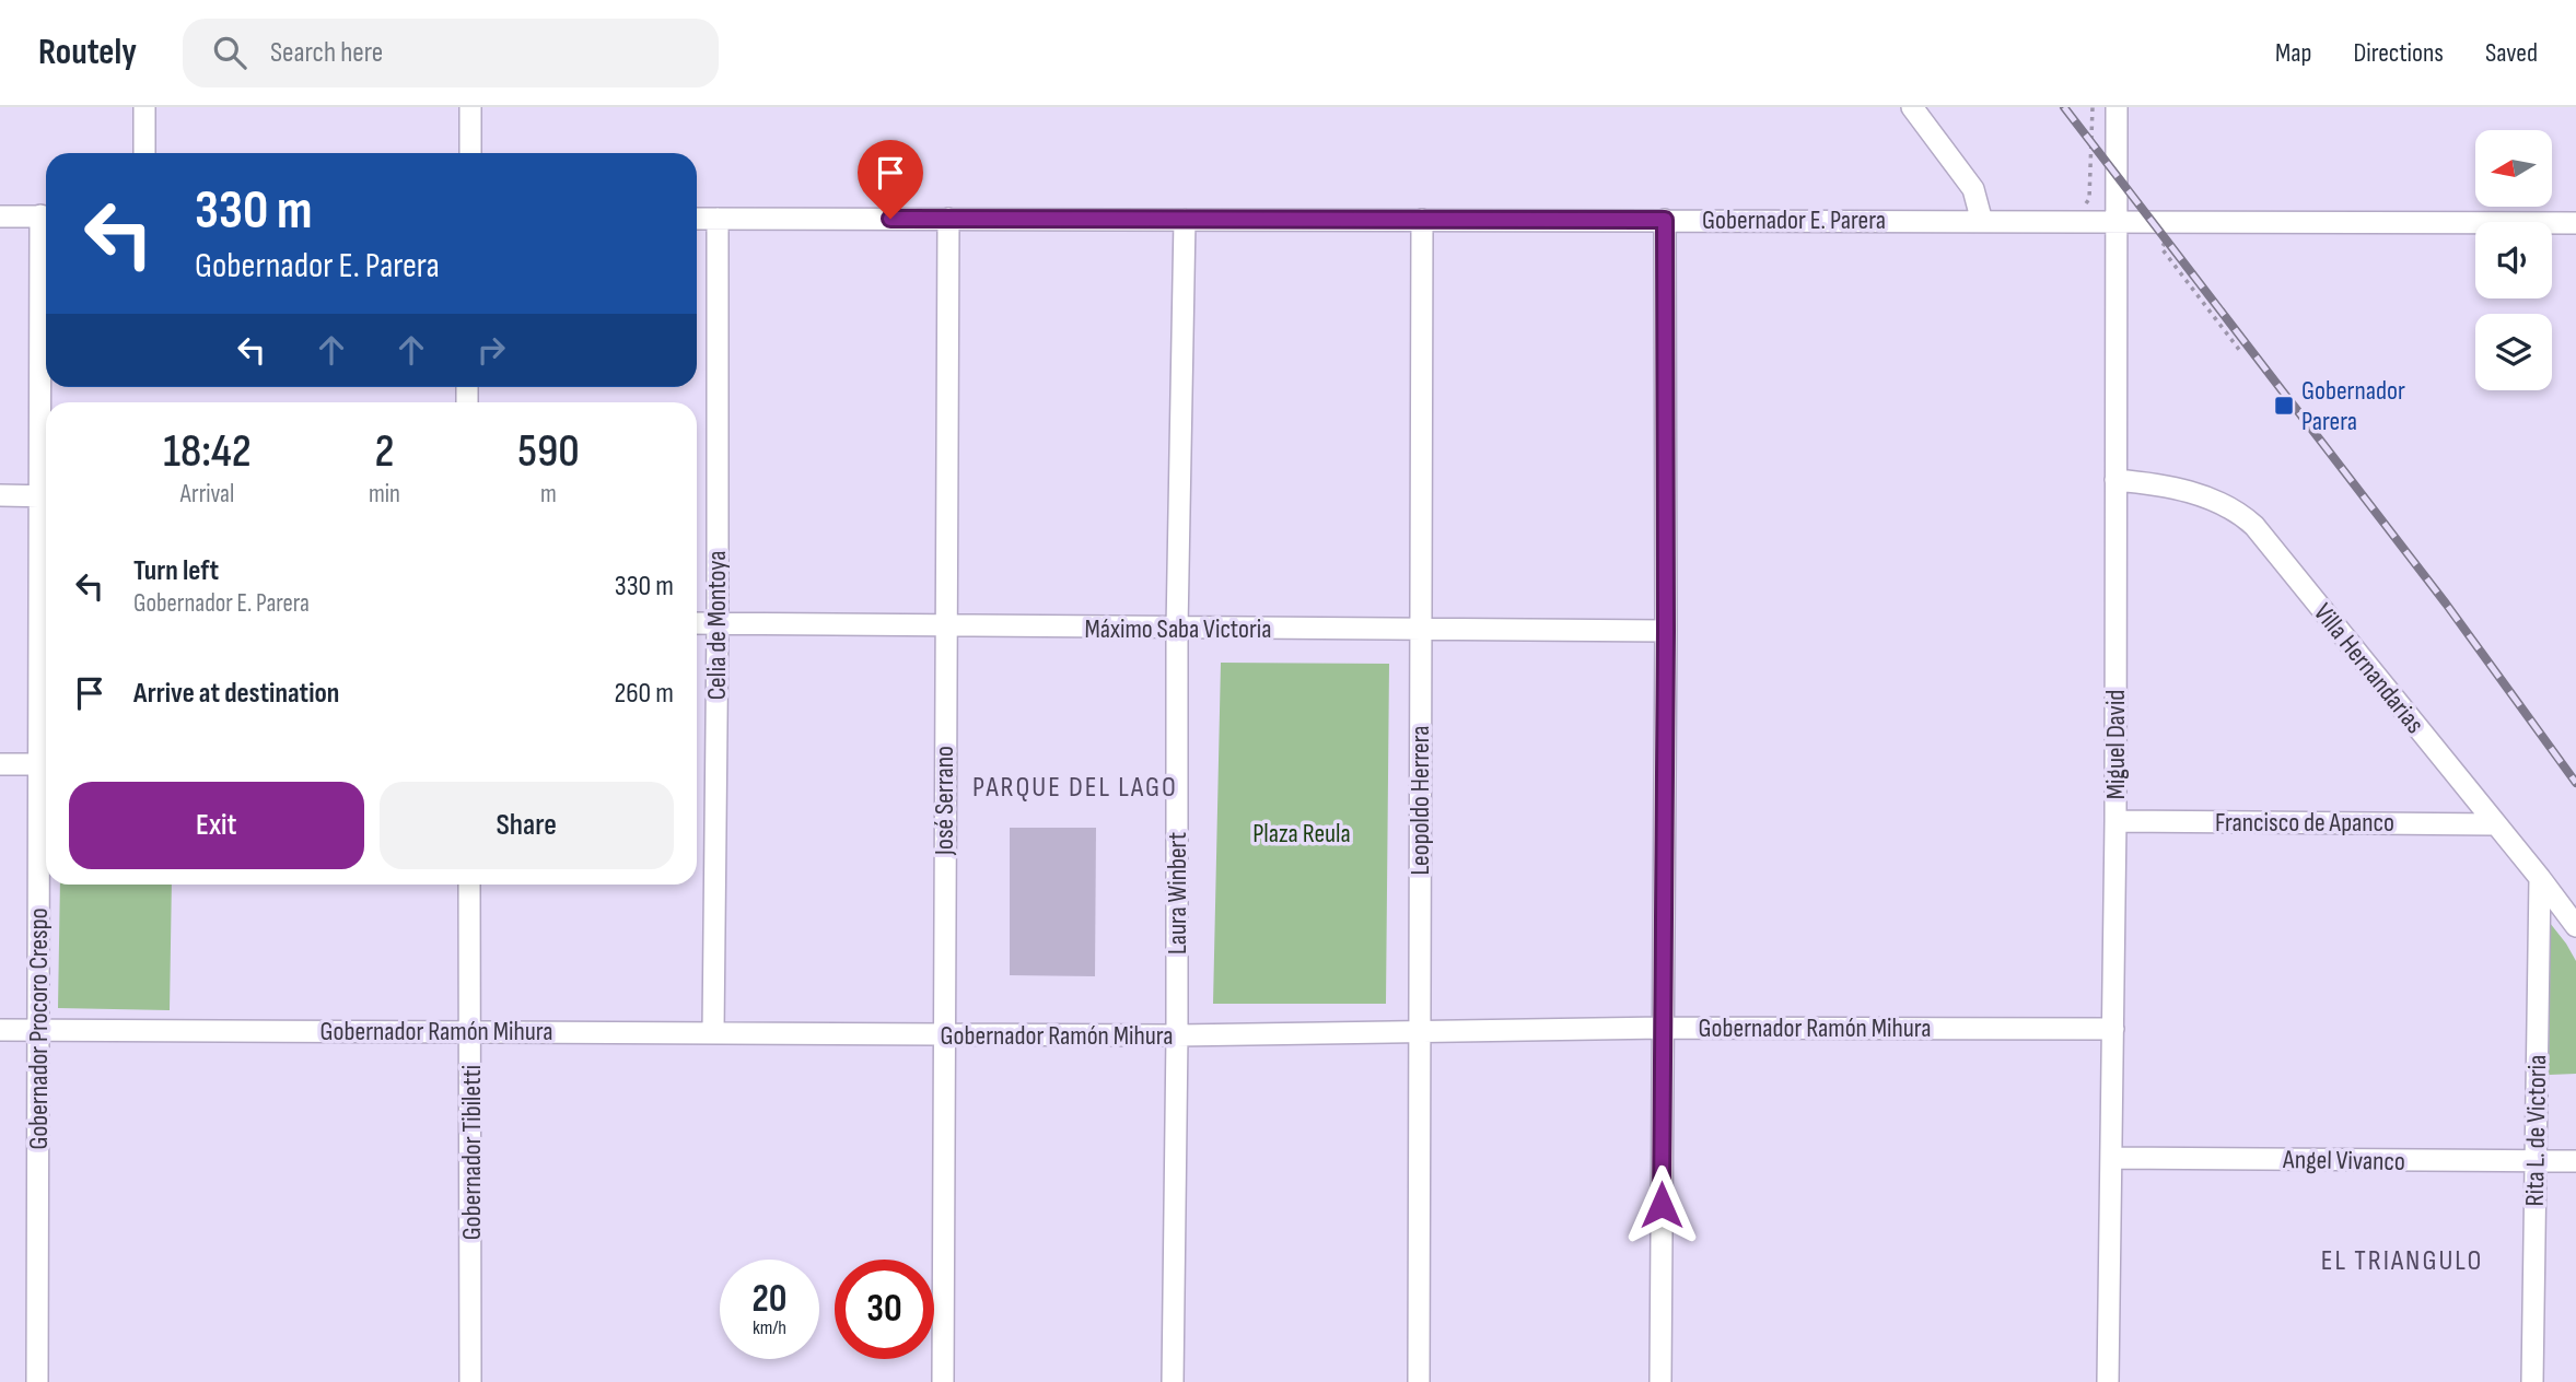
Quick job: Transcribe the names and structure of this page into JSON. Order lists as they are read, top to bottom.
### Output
{
  "streets": {
    "street": [
      "Gobernador E. Parera",
      "Celia de Montoya",
      "Máximo Saba Victoria",
      "Villa Hernandarias",
      "Miguel David",
      "José Serrano",
      "Leopoldo Herrera",
      "Francisco de Apanco",
      "Laura Winbert",
      "Gobernador Ramón Mihura",
      "Gobernador Procoro Crespo",
      "Rita L. de Victoria",
      "Gobernador Tibiletti",
      "Angel Vivanco"
    ]
  },
  "crossings": [
    ["Gobernador E. Parera", "Celia de Montoya"],
    ["Gobernador E. Parera", "Miguel David"],
    ["Gobernador E. Parera", "José Serrano"],
    ["Gobernador E. Parera", "Leopoldo Herrera"],
    ["Gobernador E. Parera", "Laura Winbert"],
    ["Celia de Montoya", "Máximo Saba Victoria"],
    ["Celia de Montoya", "Gobernador Ramón Mihura"],
    ["Máximo Saba Victoria", "José Serrano"],
    ["Máximo Saba Victoria", "Leopoldo Herrera"],
    ["Máximo Saba Victoria", "Laura Winbert"],
    ["Villa Hernandarias", "Miguel David"],
    ["Villa Hernandarias", "Francisco de Apanco"],
    ["Villa Hernandarias", "Rita L. de Victoria"],
    ["Miguel David", "Francisco de Apanco"],
    ["Miguel David", "Gobernador Ramón Mihura"],
    ["Miguel David", "Angel Vivanco"],
    ["José Serrano", "Gobernador Ramón Mihura"],
    ["Leopoldo Herrera", "Gobernador Ramón Mihura"],
    ["Laura Winbert", "Gobernador Ramón Mihura"],
    ["Gobernador Ramón Mihura", "Gobernador Procoro Crespo"],
    ["Gobernador Ramón Mihura", "Gobernador Tibiletti"],
    ["Rita L. de Victoria", "Angel Vivanco"]
  ],
  "districts": ["PARQUE DEL LAGO", "EL TRIANGULO"],
  "parks": ["Plaza Reula"],
  "places": {
    "transit": ["Gobernador Parera"]
  },
  "north": "left",
  "page": {
    "header": "Routely",
    "search": "Search here",
    "nav": ["Map", "Directions", "Saved"],
    "turn": ["330 m", "Gobernador E. Parera"],
    "eta": [
      "18:42",
      "Arrival",
      "2",
      "min",
      "590",
      "m"
    ],
    "list": [
      {
        "name": "Turn left",
        "note": "Gobernador E. Parera",
        "value": "330 m"
      },
      {
        "name": "Arrive at destination",
        "value": "260 m"
      }
    ],
    "buttons": ["Exit", "Share"],
    "speed": "20 km/h",
    "limit": "30"
  }
}
